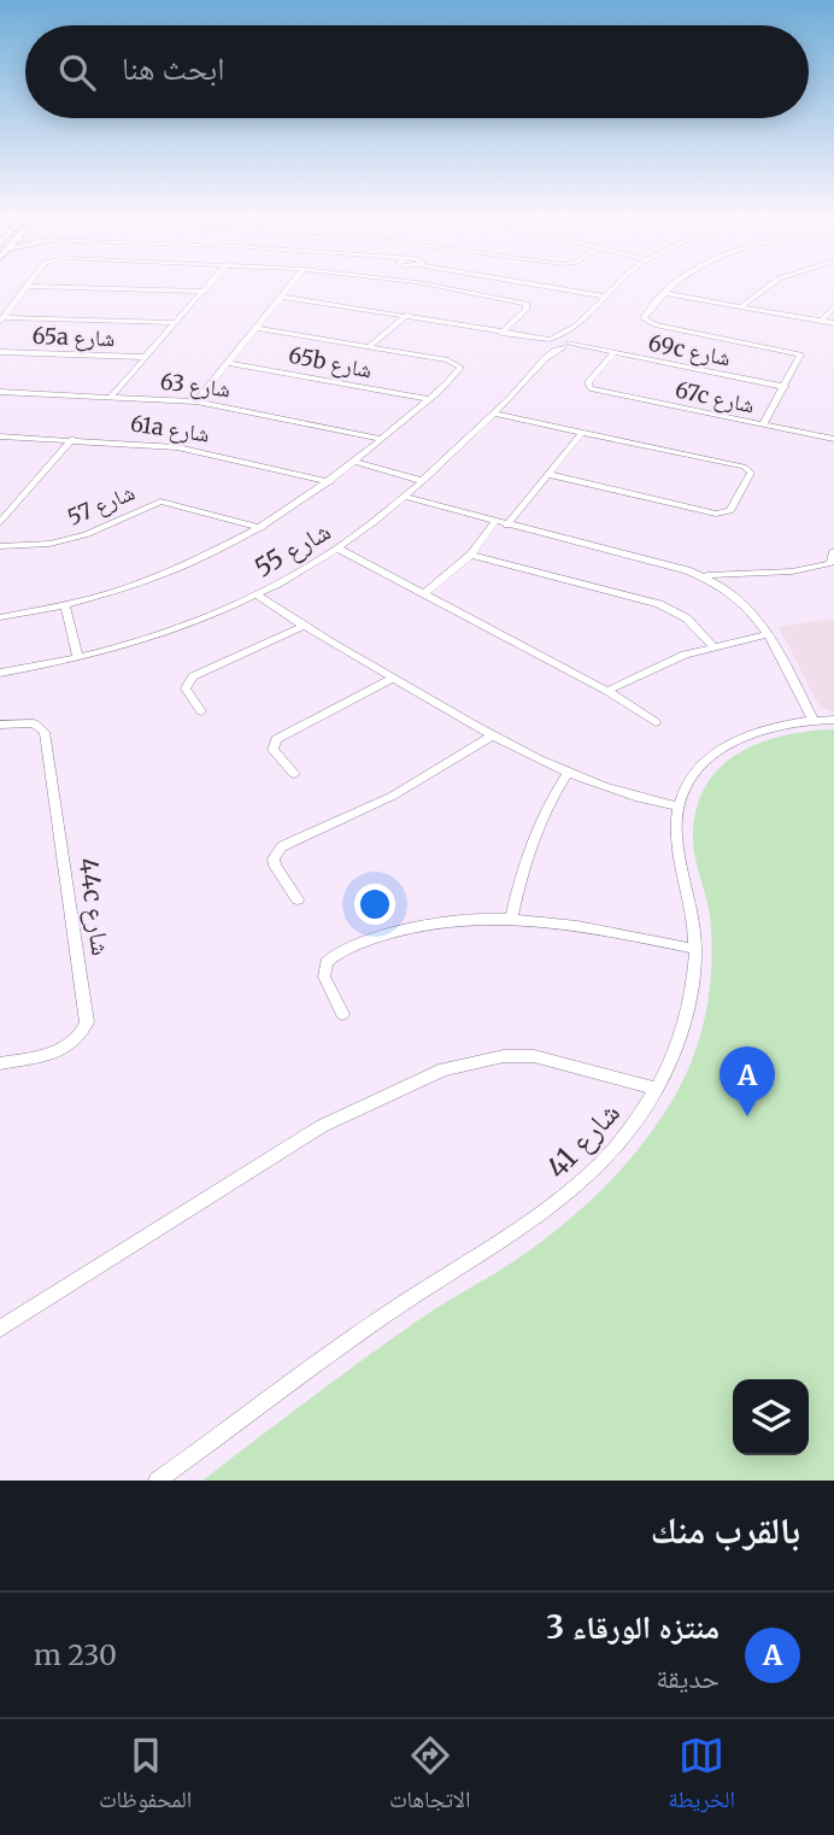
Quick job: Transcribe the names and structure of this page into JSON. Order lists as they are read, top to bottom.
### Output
{
  "streets": {
    "street": [
      "65a شارع",
      "69c شارع",
      "65b شارع",
      "شارع 63",
      "67c شارع",
      "61a شارع",
      "شارع 57",
      "شارع 55",
      "44c شارع",
      "شارع 41"
    ]
  },
  "crossings": [
    ["69c شارع", "67c شارع"],
    ["69c شارع", "شارع 55"]
  ],
  "page": {
    "search": "ابحث هنا",
    "pins": "A",
    "heading": "بالقرب منك",
    "list": [
      {
        "mark": "A",
        "name": "منتزه الورقاء 3",
        "note": "حديقة",
        "value": "230 m"
      }
    ],
    "nav": ["الخريطة", "الاتجاهات", "المحفوظات"]
  }
}
